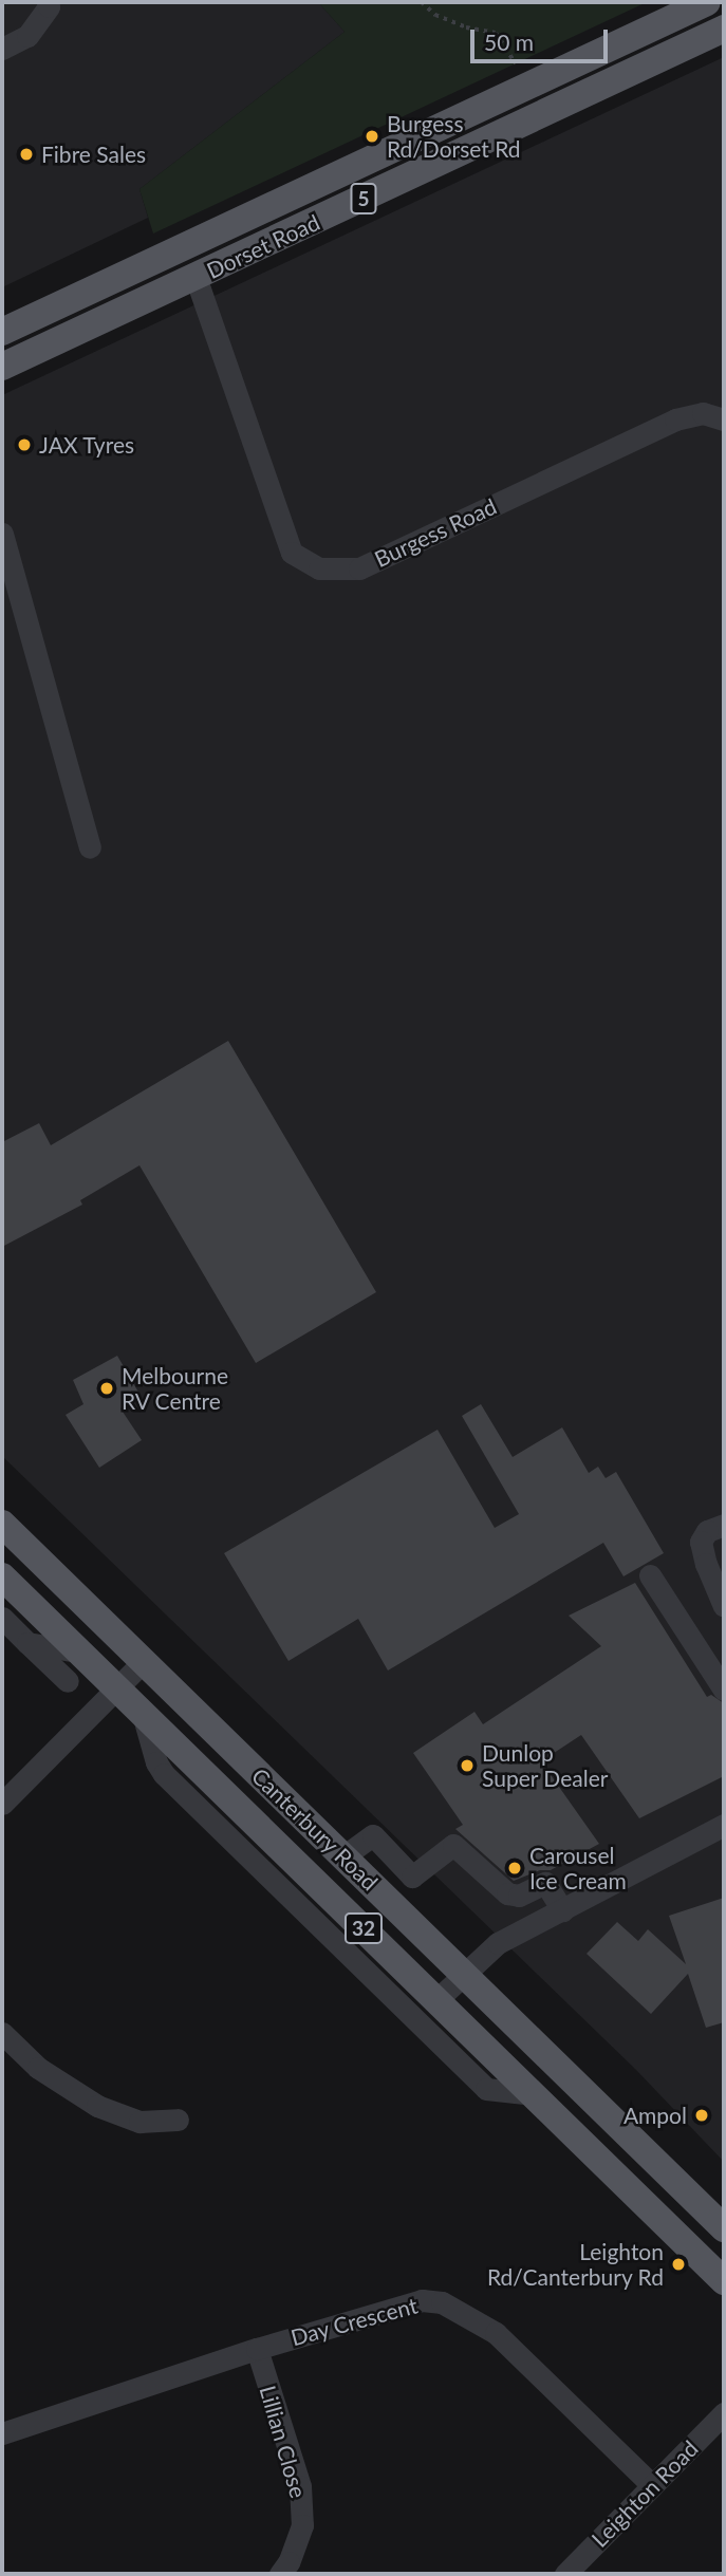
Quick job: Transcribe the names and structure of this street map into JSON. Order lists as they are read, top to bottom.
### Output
{
  "streets": {
    "main road": [
      "5",
      "Dorset Road",
      "Canterbury Road",
      "32"
    ],
    "street": [
      "Burgess Road",
      "Day Crescent",
      "Lillian Close",
      "Leighton Road"
    ]
  },
  "crossings": [
    ["Dorset Road", "Burgess Road"],
    ["Day Crescent", "Lillian Close"],
    ["Day Crescent", "Leighton Road"]
  ],
  "places": [
    "Burgess Rd/Dorset Rd",
    "Fibre Sales",
    "JAX Tyres",
    "Melbourne RV Centre",
    "Dunlop Super Dealer",
    "Carousel Ice Cream",
    "Ampol",
    "Leighton Rd/Canterbury Rd"
  ],
  "scale_bar": "50 m"
}
